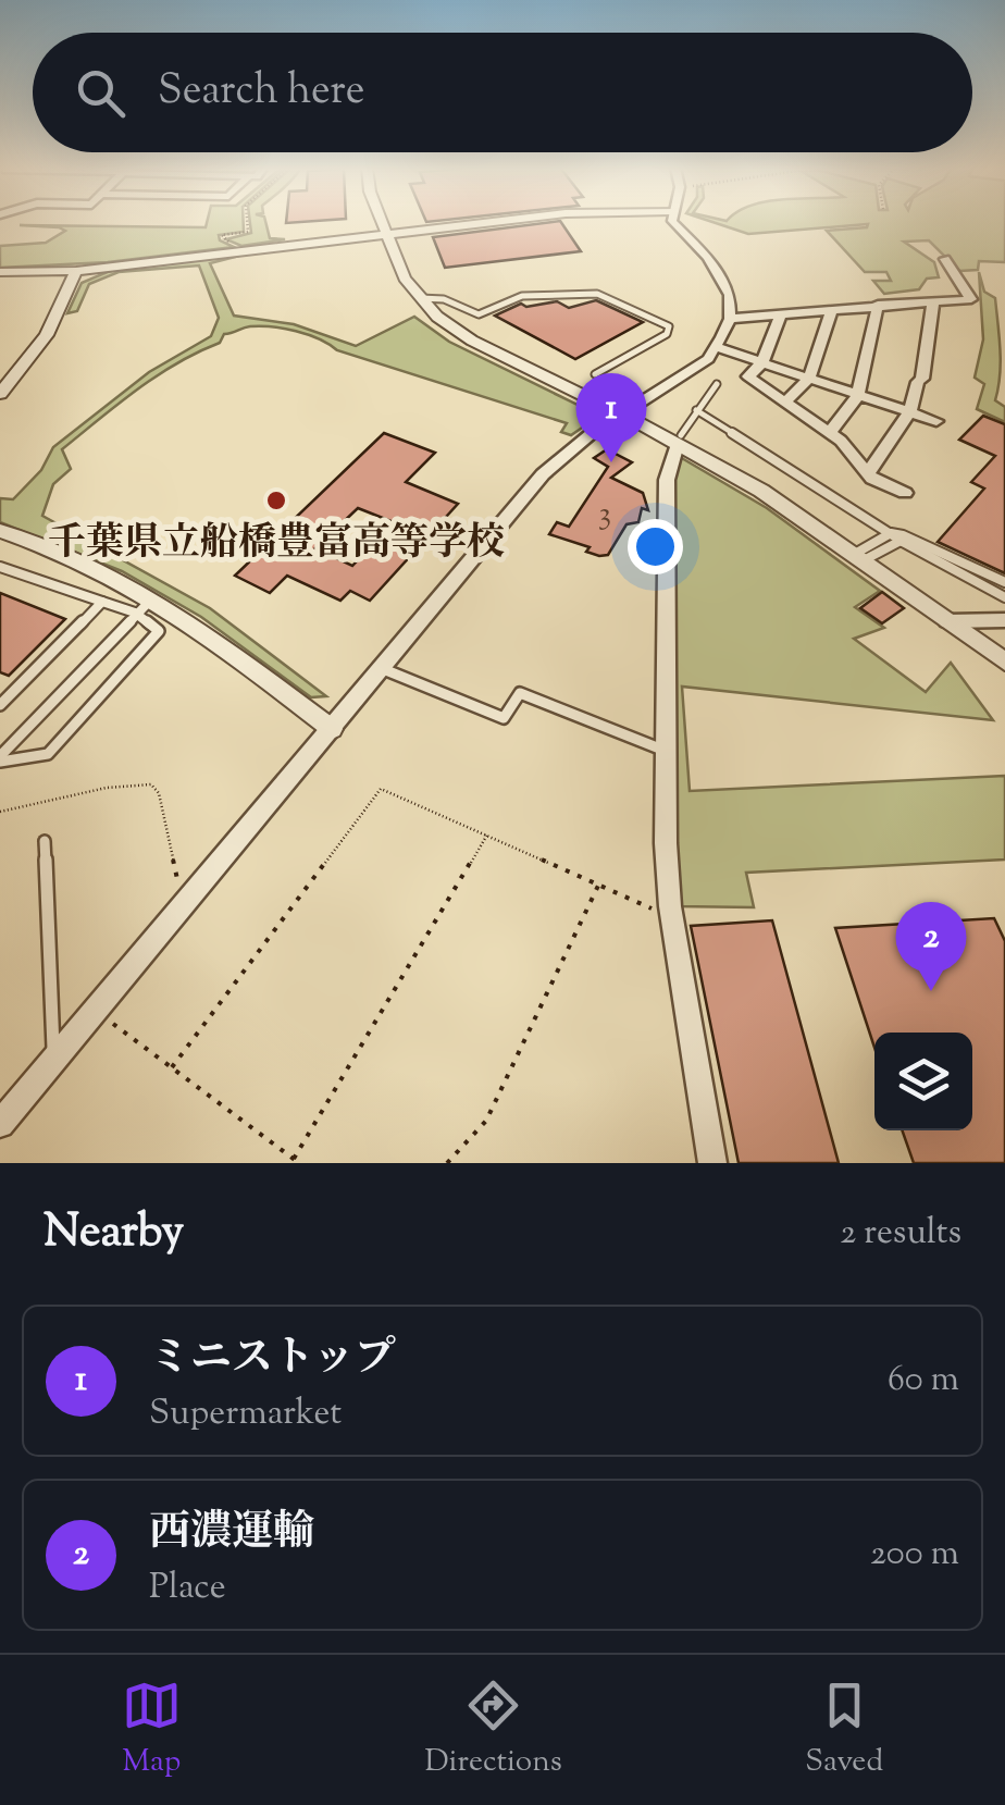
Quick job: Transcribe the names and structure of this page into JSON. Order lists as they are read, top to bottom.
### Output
{
  "places": ["千葉県立船橋豊富高等学校"],
  "house_numbers": ["3"],
  "page": {
    "search": "Search here",
    "pins": ["1", "2"],
    "heading": ["Nearby", "2 results"],
    "list": [
      {
        "mark": "1",
        "name": "ミニストップ",
        "note": "Supermarket",
        "value": "60 m"
      },
      {
        "mark": "2",
        "name": "西濃運輸",
        "note": "Place",
        "value": "200 m"
      }
    ],
    "nav": ["Map", "Directions", "Saved"]
  }
}
